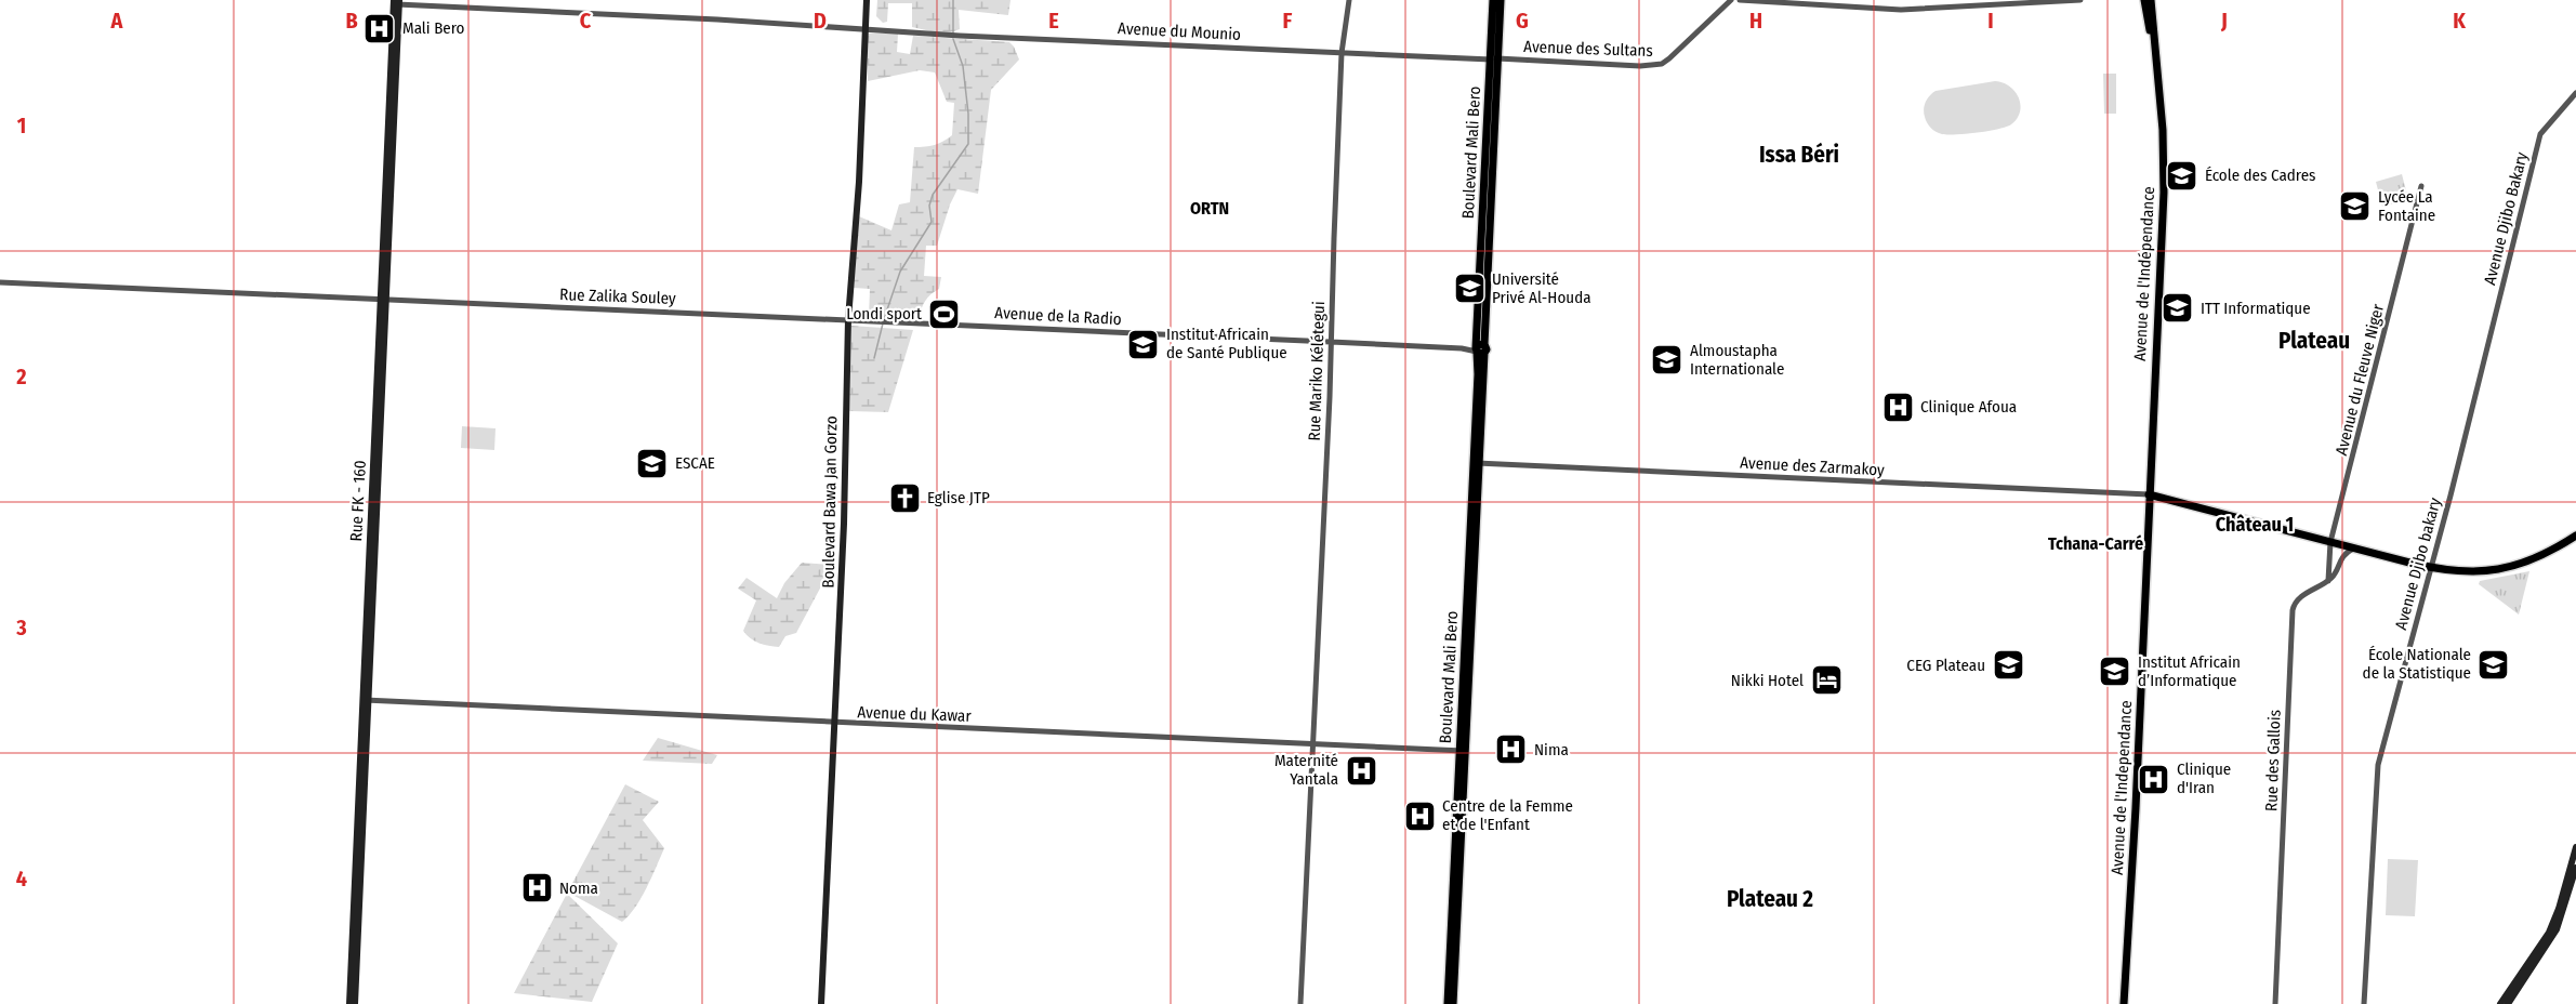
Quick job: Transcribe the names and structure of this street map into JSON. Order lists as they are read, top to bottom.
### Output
{
  "streets": {
    "main road": [
      "Boulevard Mali Bero",
      "Avenue de l'Indépendance",
      "Rue FK - 160",
      "Boulevard Bawa Jan Gorzo",
      "Avenue de l'Independance"
    ],
    "street": [
      "Avenue du Mounio",
      "Avenue des Sultans",
      "Avenue Djibo Bakary",
      "Rue Zalika Souley",
      "Avenue de la Radio",
      "Rue Mariko Kélétegui",
      "Avenue du Fleuve Niger",
      "Avenue des Zarmakoy",
      "Avenue Djibo bakary",
      "Avenue du Kawar",
      "Rue des Gallois"
    ]
  },
  "crossings": [
    ["Avenue du Mounio", "Avenue des Sultans"],
    ["Avenue du Mounio", "Boulevard Mali Bero"],
    ["Avenue du Mounio", "Rue Mariko Kélétegui"],
    ["Avenue du Mounio", "Rue FK - 160"],
    ["Avenue du Mounio", "Boulevard Bawa Jan Gorzo"],
    ["Avenue des Sultans", "Boulevard Mali Bero"],
    ["Boulevard Mali Bero", "Avenue de la Radio"],
    ["Boulevard Mali Bero", "Avenue des Zarmakoy"],
    ["Boulevard Mali Bero", "Avenue du Kawar"],
    ["Avenue Djibo Bakary", "Avenue Djibo bakary"],
    ["Avenue de l'Indépendance", "Avenue des Zarmakoy"],
    ["Avenue de l'Indépendance", "Avenue de l'Independance"],
    ["Rue Zalika Souley", "Avenue de la Radio"],
    ["Rue Zalika Souley", "Rue FK - 160"],
    ["Rue Zalika Souley", "Boulevard Bawa Jan Gorzo"],
    ["Avenue de la Radio", "Rue Mariko Kélétegui"],
    ["Avenue de la Radio", "Boulevard Bawa Jan Gorzo"],
    ["Rue Mariko Kélétegui", "Avenue du Kawar"],
    ["Avenue du Fleuve Niger", "Rue des Gallois"],
    ["Avenue des Zarmakoy", "Avenue de l'Independance"],
    ["Rue FK - 160", "Avenue du Kawar"],
    ["Boulevard Bawa Jan Gorzo", "Avenue du Kawar"]
  ],
  "districts": [
    "Issa Béri",
    "ORTN",
    "Plateau",
    "Château 1",
    "Tchana-Carré",
    "Plateau 2"
  ],
  "places": {
    "hospital": [
      "Mali Bero",
      "Clinique Afoua",
      "Nima",
      "Maternité Yantala",
      "Clinique d'Iran",
      "Centre de la Femme et de l'Enfant",
      "Noma"
    ],
    "school or university": [
      "École des Cadres",
      "Lycée La Fontaine",
      "Université Privé Al-Houda",
      "ITT Informatique",
      "Institut Africain de Santé Publique",
      "Almoustapha Internationale",
      "ESCAE",
      "École Nationale de la Statistique",
      "CEG Plateau",
      "Institut Africain d’Informatique"
    ],
    "sports": ["Londi sport"],
    "church": ["Eglise JTP"],
    "hotel": ["Nikki Hotel"]
  },
  "grid": {
    "columns": [
      "A",
      "B",
      "C",
      "D",
      "E",
      "F",
      "G",
      "H",
      "I",
      "J",
      "K"
    ],
    "rows": [
      "1",
      "2",
      "3",
      "4"
    ]
  }
}
